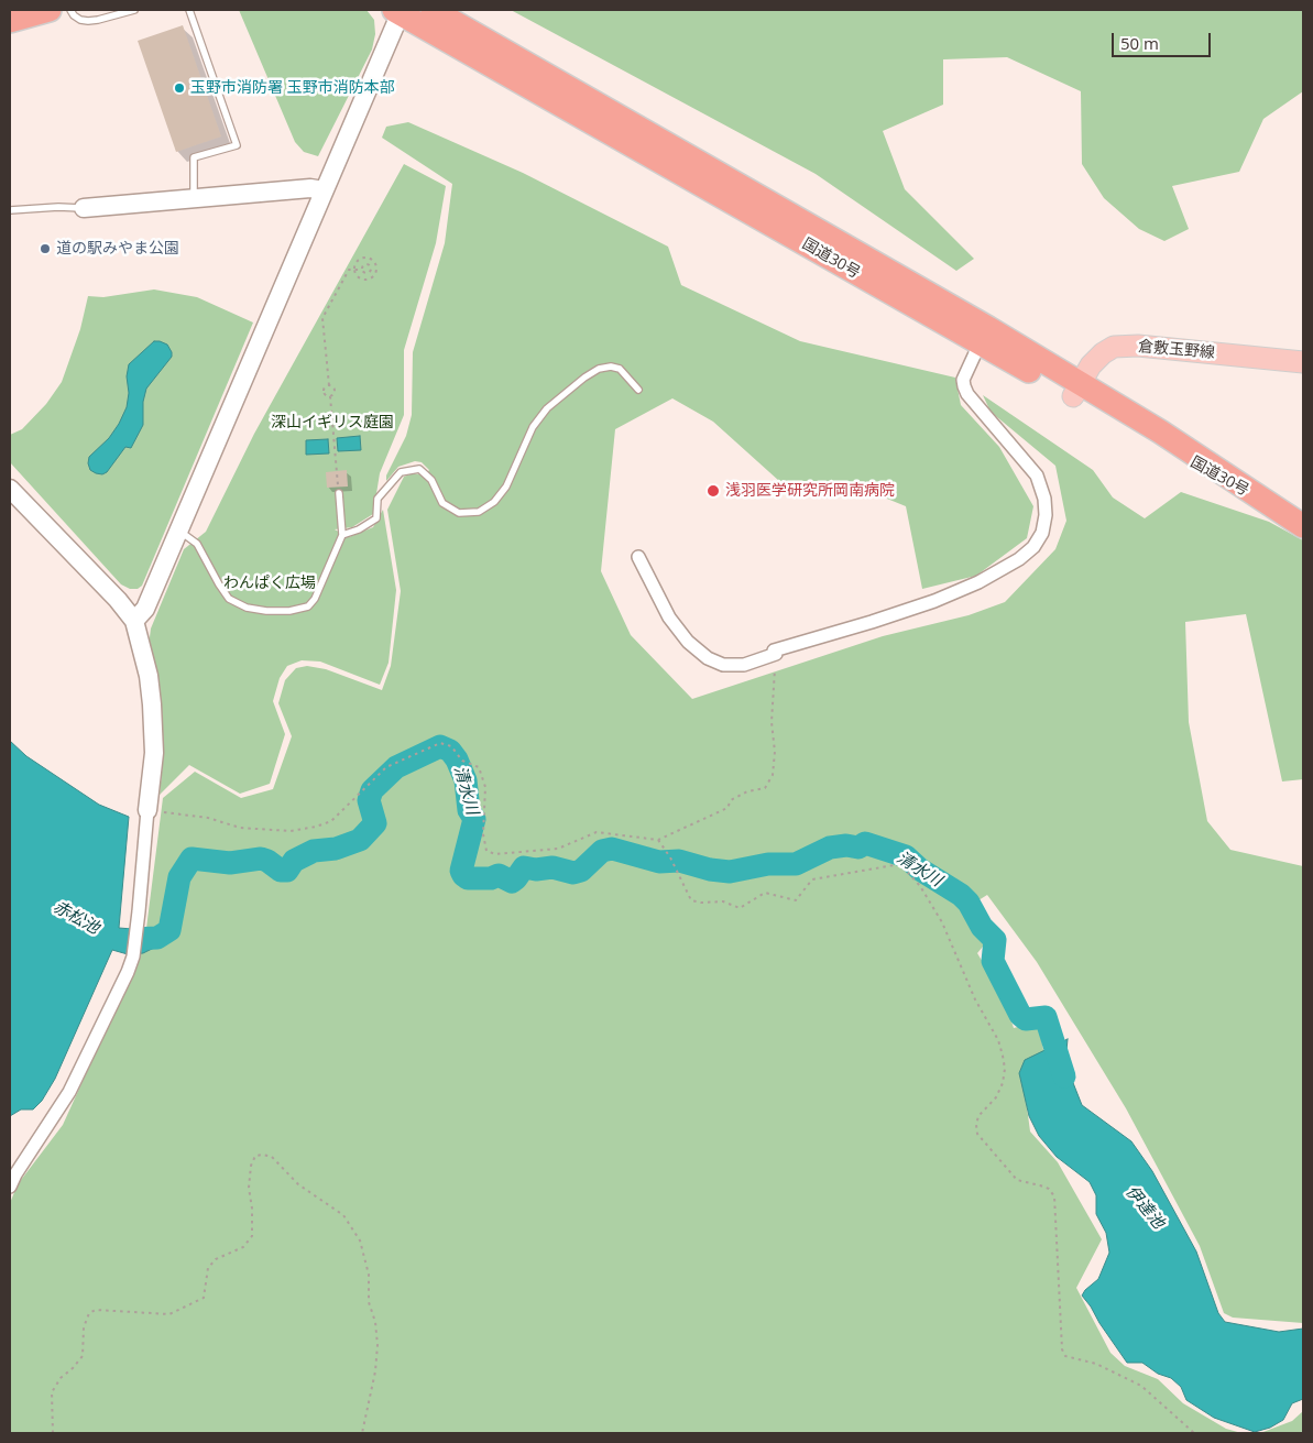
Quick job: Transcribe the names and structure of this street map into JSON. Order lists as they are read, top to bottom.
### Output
{
  "streets": {
    "highway": ["国道30号"],
    "main road": ["倉敷玉野線"]
  },
  "crossings": [
    ["国道30号", "倉敷玉野線"]
  ],
  "water": ["清水川", "赤松池", "伊達池"],
  "parks": ["深山イギリス庭園", "わんぱく広場"],
  "places": ["玉野市消防署 玉野市消防本部", "道の駅みやま公園", "浅羽医学研究所岡南病院"],
  "scale_bar": "50 m"
}
